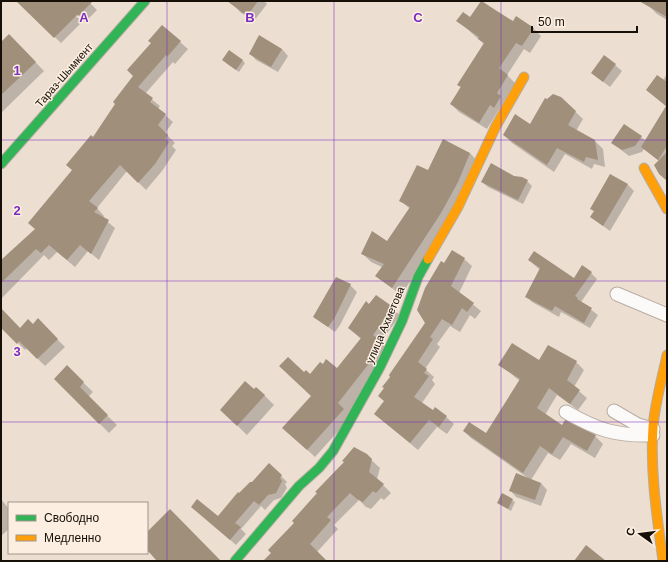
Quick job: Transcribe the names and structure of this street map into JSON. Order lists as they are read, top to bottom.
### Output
{
  "streets": {
    "street": ["Тараз-Шымкент", "улица Ахметова"]
  },
  "legend": ["Свободно", "Медленно"],
  "scale_bar": "50 m",
  "north": "left",
  "grid": {
    "columns": ["A", "B", "C"],
    "rows": ["1", "2", "3"]
  }
}
